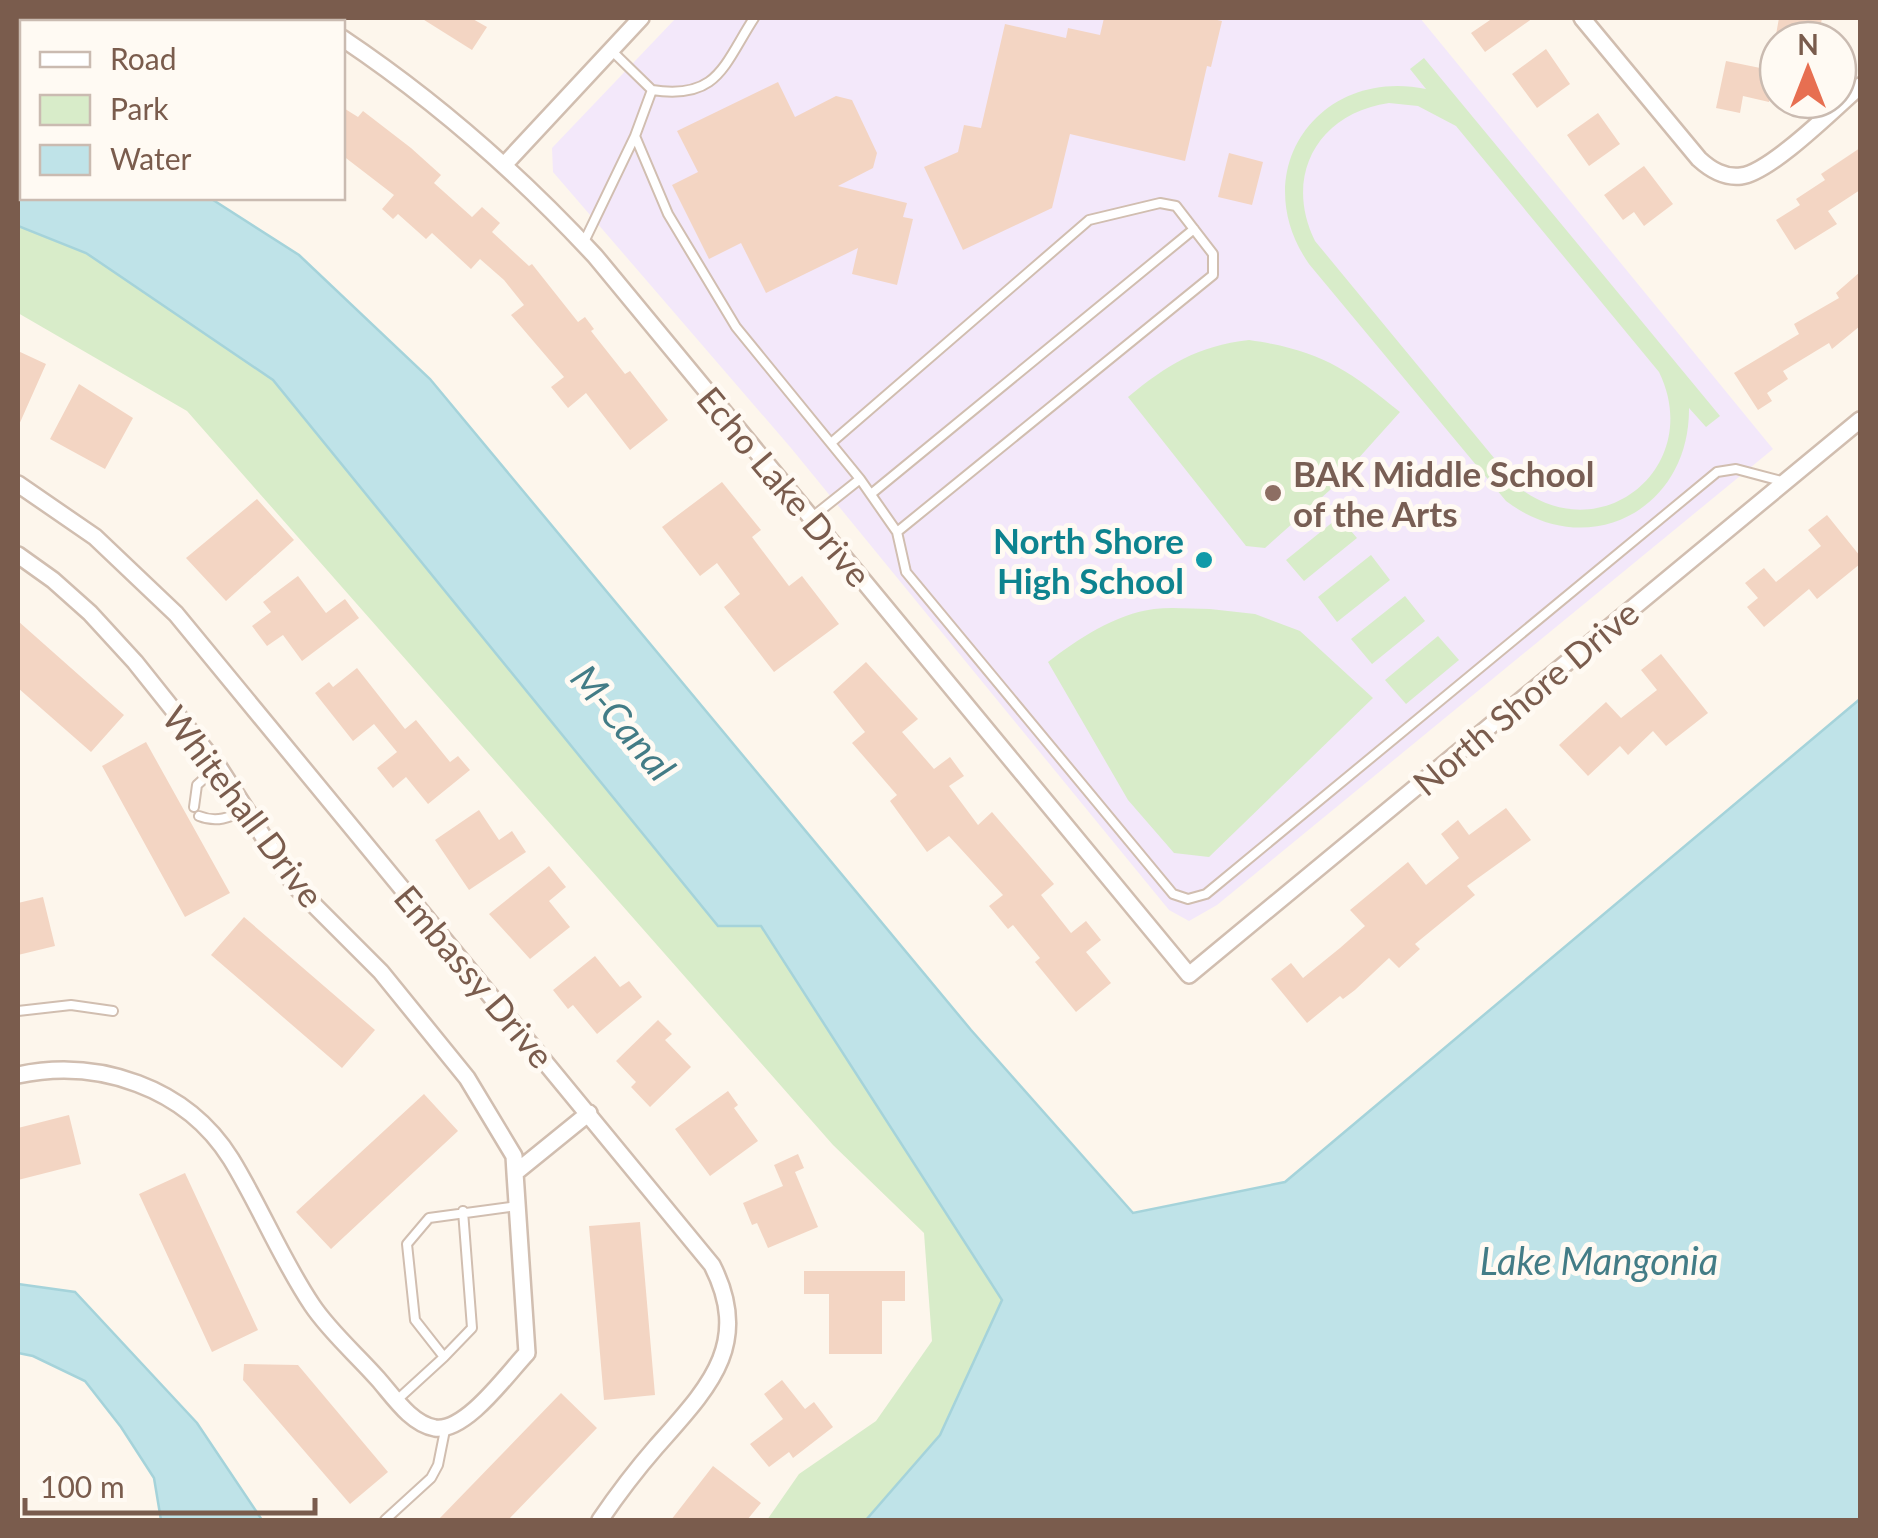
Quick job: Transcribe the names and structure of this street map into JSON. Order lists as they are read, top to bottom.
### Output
{
  "streets": {
    "street": [
      "Echo Lake Drive",
      "North Shore Drive",
      "Whitehall Drive",
      "Embassy Drive"
    ]
  },
  "crossings": [
    ["Echo Lake Drive", "North Shore Drive"]
  ],
  "water": ["M-Canal", "Lake Mangonia"],
  "places": ["BAK Middle School of the Arts", "North Shore High School"],
  "legend": ["Road", "Park", "Water"],
  "scale_bar": "100 m",
  "north": "top"
}
